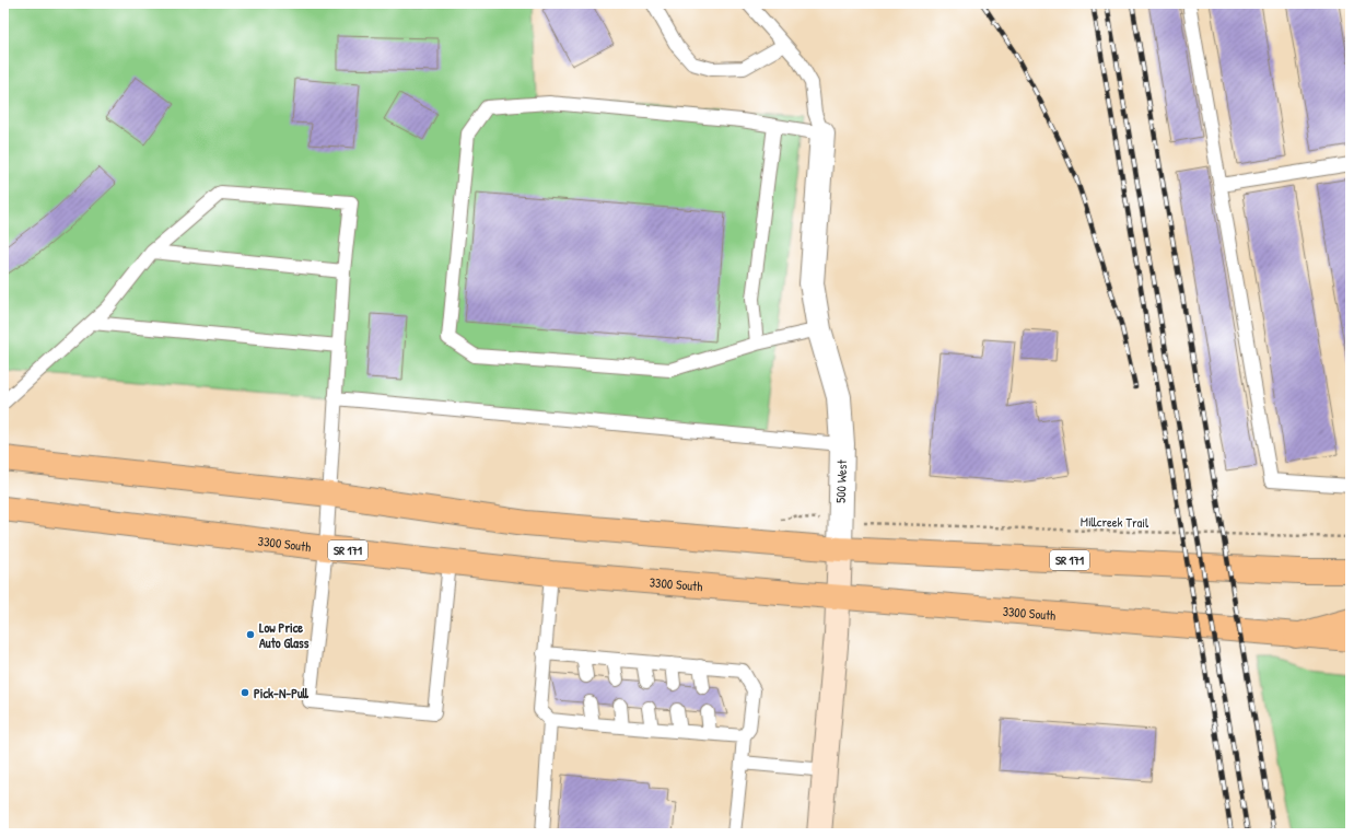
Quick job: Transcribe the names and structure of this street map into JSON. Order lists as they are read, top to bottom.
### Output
{
  "streets": {
    "main road": ["500 West", "3300 South", "SR 171"],
    "path": ["Millcreek Trail"]
  },
  "crossings": [
    ["500 West", "3300 South"],
    ["500 West", "SR 171"]
  ],
  "places": ["Low Price Auto Glass", "Pick-N-Pull"]
}
